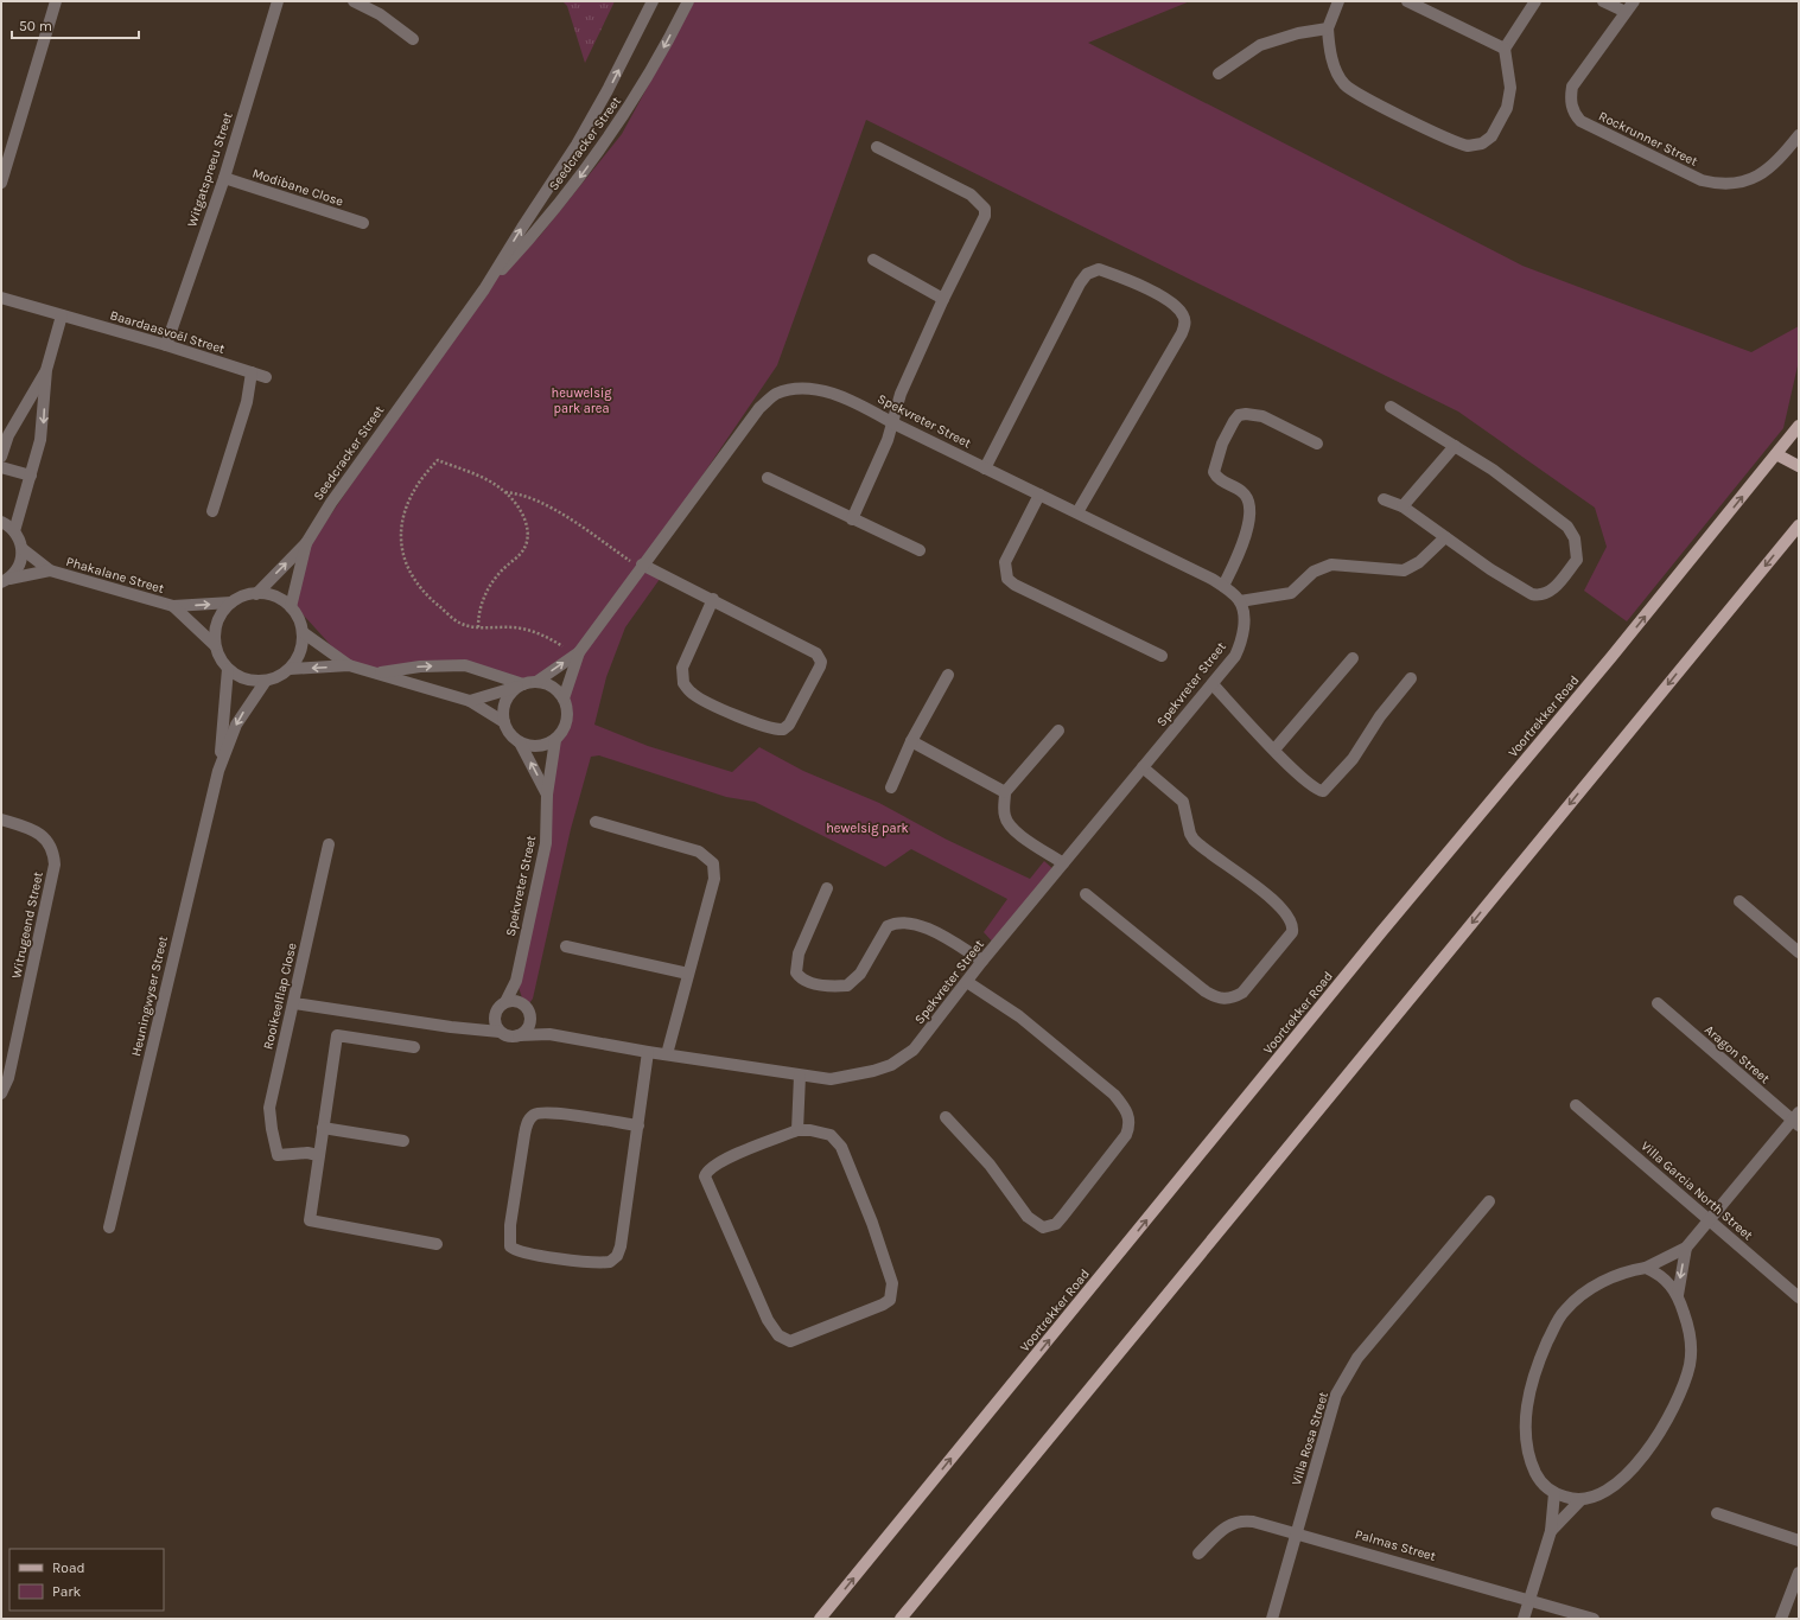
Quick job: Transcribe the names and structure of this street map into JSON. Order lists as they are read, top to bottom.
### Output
{
  "streets": {
    "main road": ["Voortrekker Road"],
    "street": [
      "Rockrunner Street",
      "Seedcracker Street",
      "Witgatspreeu Street",
      "Modibane Close",
      "Baardaasvoël Street",
      "Spekvreter Street",
      "Phakalane Street",
      "Witrugeend Street",
      "Heuningwyser Street",
      "Rooikeelflap Close",
      "Aragon Street",
      "Villa Garcia North Street",
      "Villa Rosa Street",
      "Palmas Street"
    ]
  },
  "crossings": [
    ["Seedcracker Street", "Phakalane Street"],
    ["Seedcracker Street", "Heuningwyser Street"],
    ["Witgatspreeu Street", "Modibane Close"],
    ["Witgatspreeu Street", "Baardaasvoël Street"],
    ["Phakalane Street", "Heuningwyser Street"],
    ["Villa Rosa Street", "Palmas Street"]
  ],
  "parks": ["heuwelsig park area", "hewelsig park"],
  "legend": ["Road", "Park"],
  "scale_bar": "50 m"
}
